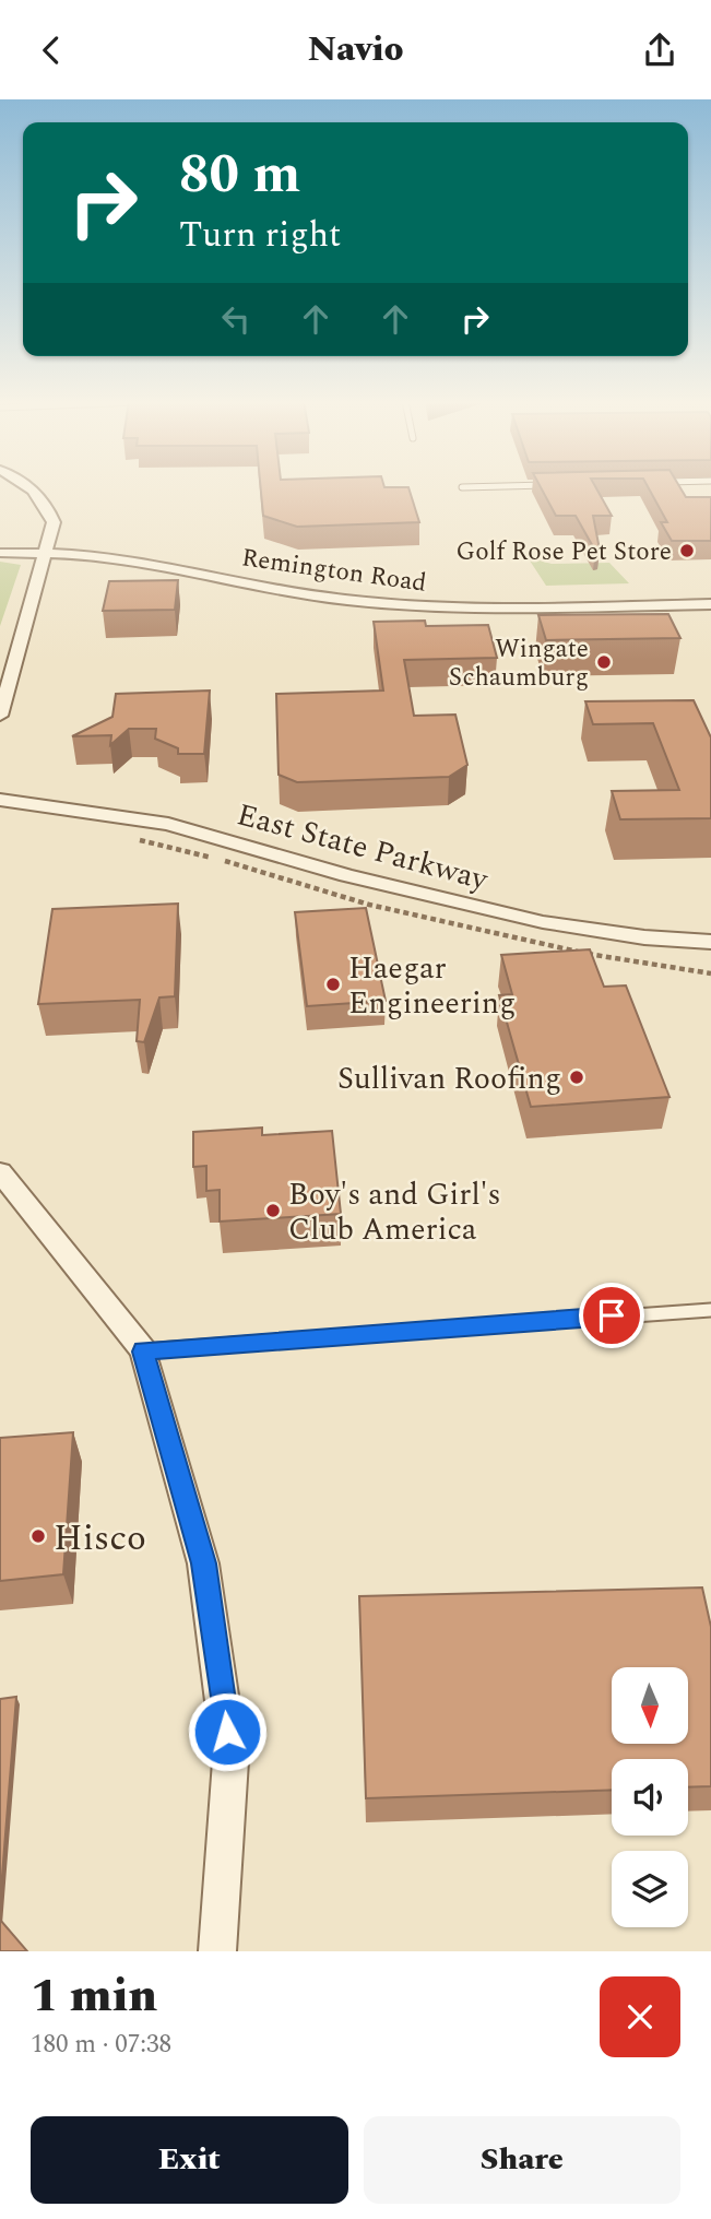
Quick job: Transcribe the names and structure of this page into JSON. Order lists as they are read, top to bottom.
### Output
{
  "streets": {
    "street": ["Remington Road", "East State Parkway"]
  },
  "places": [
    "Golf Rose Pet Store",
    "Wingate Schaumburg",
    "Haegar Engineering",
    "Sullivan Roofing",
    "Boy's and Girl's Club America",
    "Hisco"
  ],
  "north": "bottom",
  "page": {
    "header": "Navio",
    "turn": ["80 m", "Turn right"],
    "heading": ["1 min", "180 m · 07:38"],
    "buttons": ["Exit", "Share"]
  }
}
